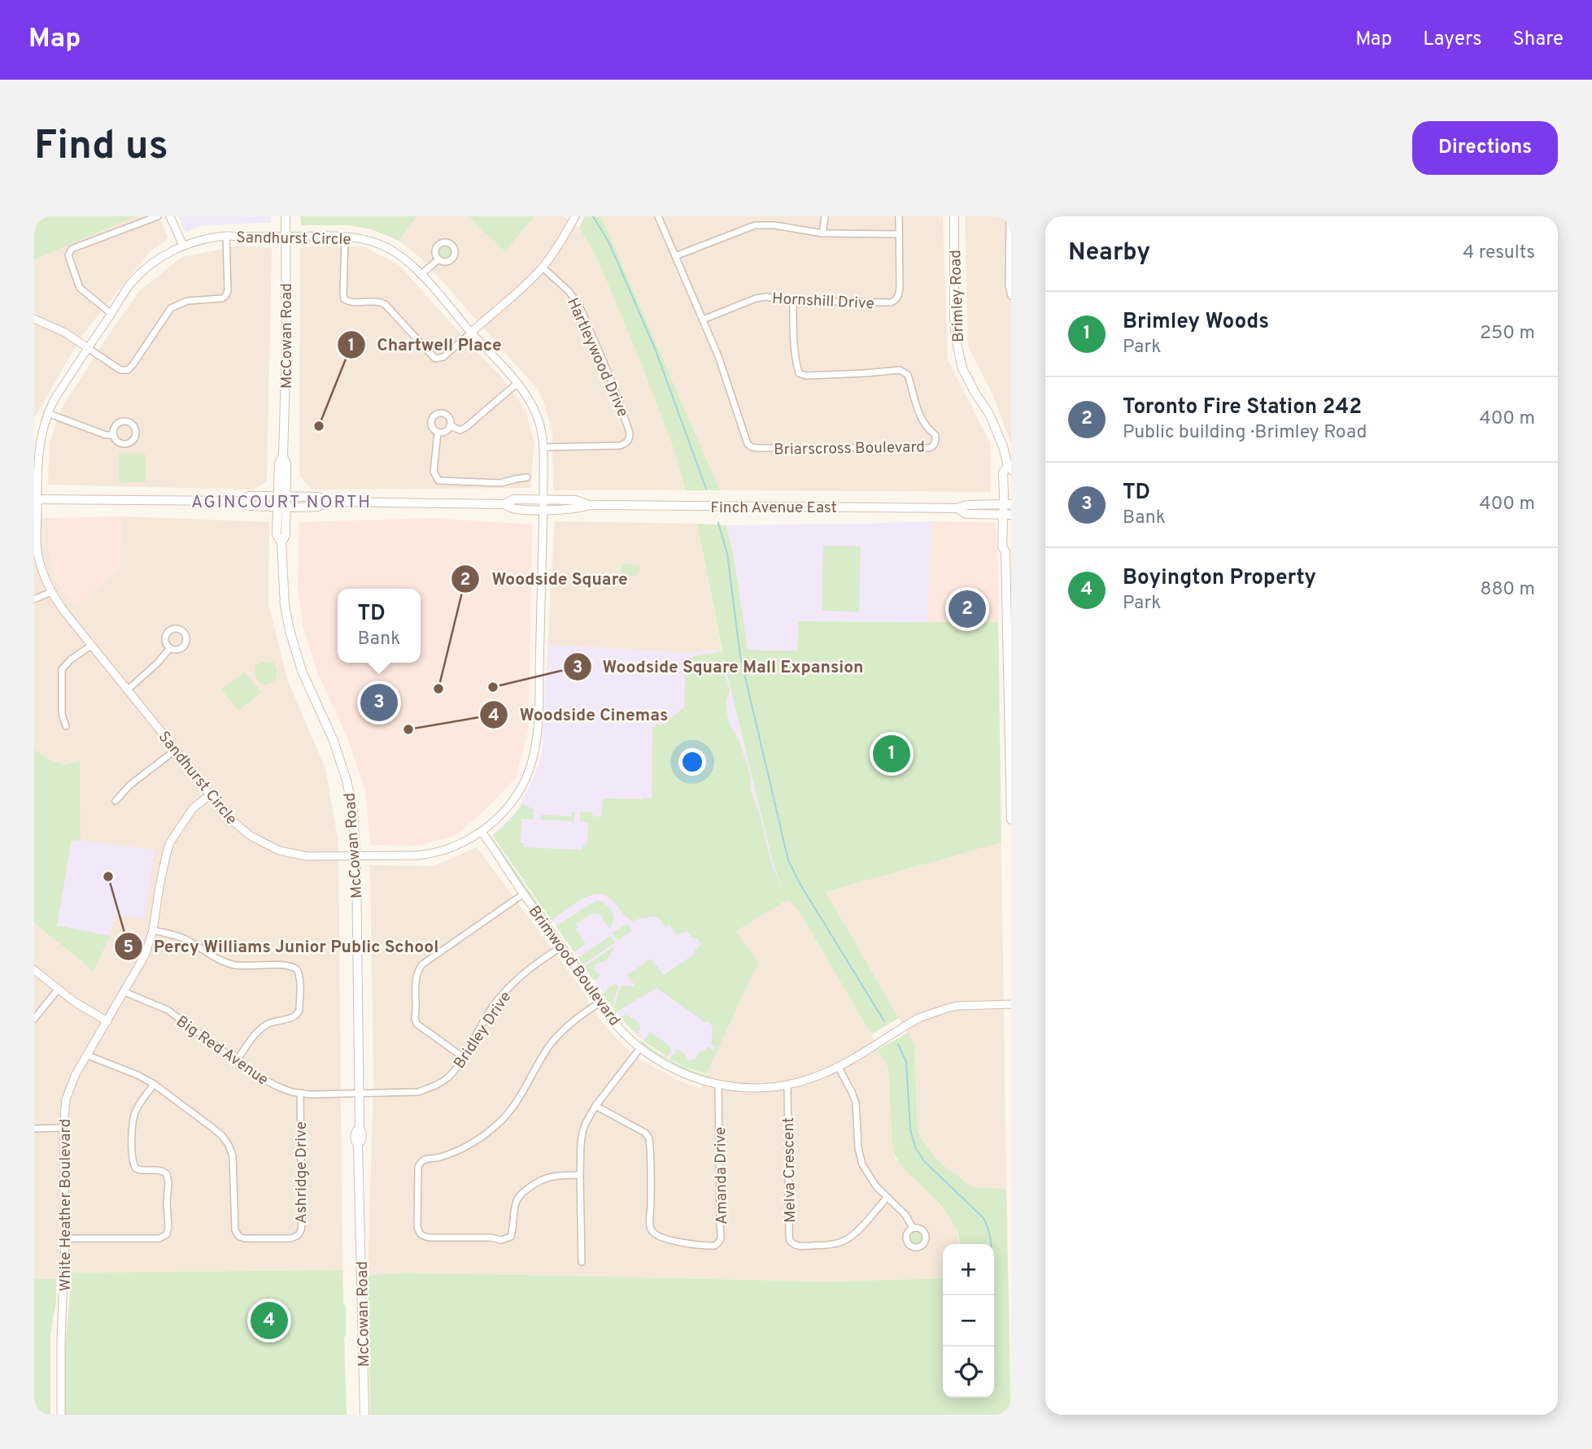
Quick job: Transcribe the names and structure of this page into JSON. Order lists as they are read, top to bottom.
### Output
{
  "streets": {
    "main road": ["Brimley Road", "McCowan Road", "Finch Avenue East"],
    "street": [
      "Sandhurst Circle",
      "Hornshill Drive",
      "Hartleywood Drive",
      "Briarscross Boulevard",
      "Brimwood Boulevard",
      "Bridley Drive",
      "Big Red Avenue",
      "Melva Crescent",
      "Ashridge Drive",
      "Amanda Drive",
      "White Heather Boulevard"
    ]
  },
  "crossings": [
    ["Sandhurst Circle", "McCowan Road"],
    ["Sandhurst Circle", "Hartleywood Drive"],
    ["Sandhurst Circle", "Finch Avenue East"],
    ["Sandhurst Circle", "Brimwood Boulevard"],
    ["Sandhurst Circle", "White Heather Boulevard"],
    ["Brimley Road", "Finch Avenue East"],
    ["Hornshill Drive", "Briarscross Boulevard"],
    ["McCowan Road", "Finch Avenue East"],
    ["McCowan Road", "Bridley Drive"],
    ["McCowan Road", "Big Red Avenue"],
    ["Brimwood Boulevard", "Bridley Drive"],
    ["Brimwood Boulevard", "Melva Crescent"],
    ["Brimwood Boulevard", "Amanda Drive"],
    ["Bridley Drive", "Big Red Avenue"],
    ["Big Red Avenue", "Ashridge Drive"],
    ["Big Red Avenue", "White Heather Boulevard"],
    ["Ashridge Drive", "White Heather Boulevard"]
  ],
  "districts": ["AGINCOURT NORTH"],
  "places": [
    "Chartwell Place",
    "Woodside Square Mall Expansion",
    "Woodside Square",
    "Woodside Cinemas",
    "Percy Williams Junior Public School"
  ],
  "page": {
    "header": "Map",
    "nav": ["Map", "Layers", "Share"],
    "buttons": "Directions",
    "title": "Find us",
    "heading": ["Nearby", "4 results"],
    "list": [
      {
        "mark": "1",
        "name": "Brimley Woods",
        "note": "Park",
        "value": "250 m"
      },
      {
        "mark": "2",
        "name": "Toronto Fire Station 242",
        "note": "Public building · Brimley Road",
        "value": "400 m"
      },
      {
        "mark": "3",
        "name": "TD",
        "note": "Bank",
        "value": "400 m"
      },
      {
        "mark": "4",
        "name": "Boyington Property",
        "note": "Park",
        "value": "880 m"
      }
    ],
    "pins": [
      "2",
      "3",
      "1",
      "4"
    ],
    "popup": ["TD", "Bank"],
    "map_buttons": ["+", "−"]
  }
}
